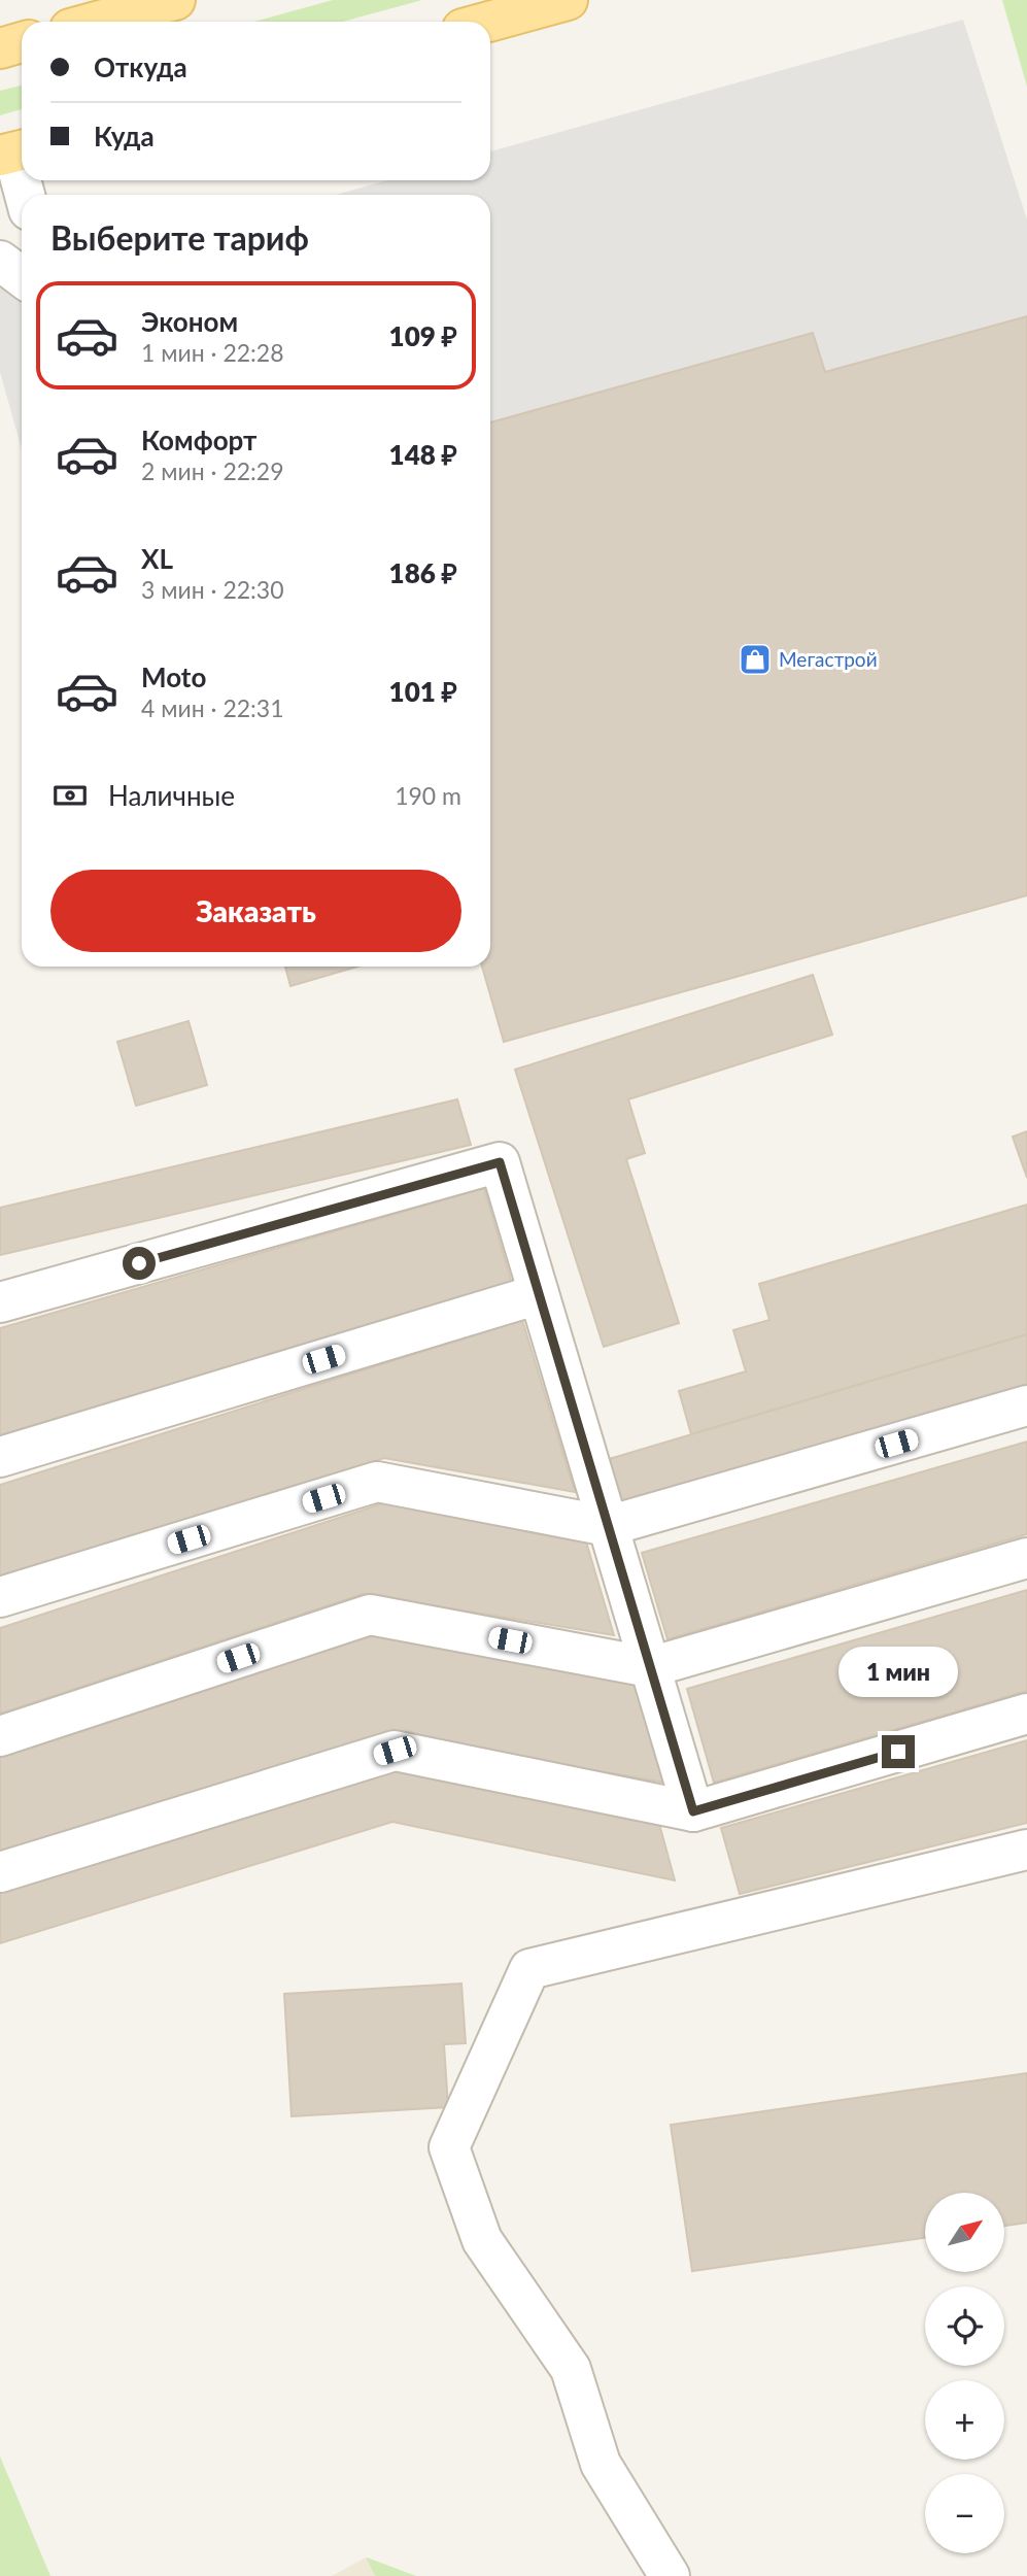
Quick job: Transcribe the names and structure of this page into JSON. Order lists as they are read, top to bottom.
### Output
{
  "places": {
    "shop": ["Мегастрой"]
  },
  "north": "top right",
  "page": {
    "banner": ["Откуда", "Куда"],
    "heading": "Выберите тариф",
    "list": [
      {
        "name": "Эконом",
        "note": "1 мин · 22:28",
        "value": "109 ₽"
      },
      {
        "name": "Комфорт",
        "note": "2 мин · 22:29",
        "value": "148 ₽"
      },
      {
        "name": "XL",
        "note": "3 мин · 22:30",
        "value": "186 ₽"
      },
      {
        "name": "Moto",
        "note": "4 мин · 22:31",
        "value": "101 ₽"
      }
    ],
    "pay": ["Наличные", "190 m"],
    "buttons": "Заказать",
    "bubble": "1 мин",
    "map_buttons": ["+", "−"]
  }
}
